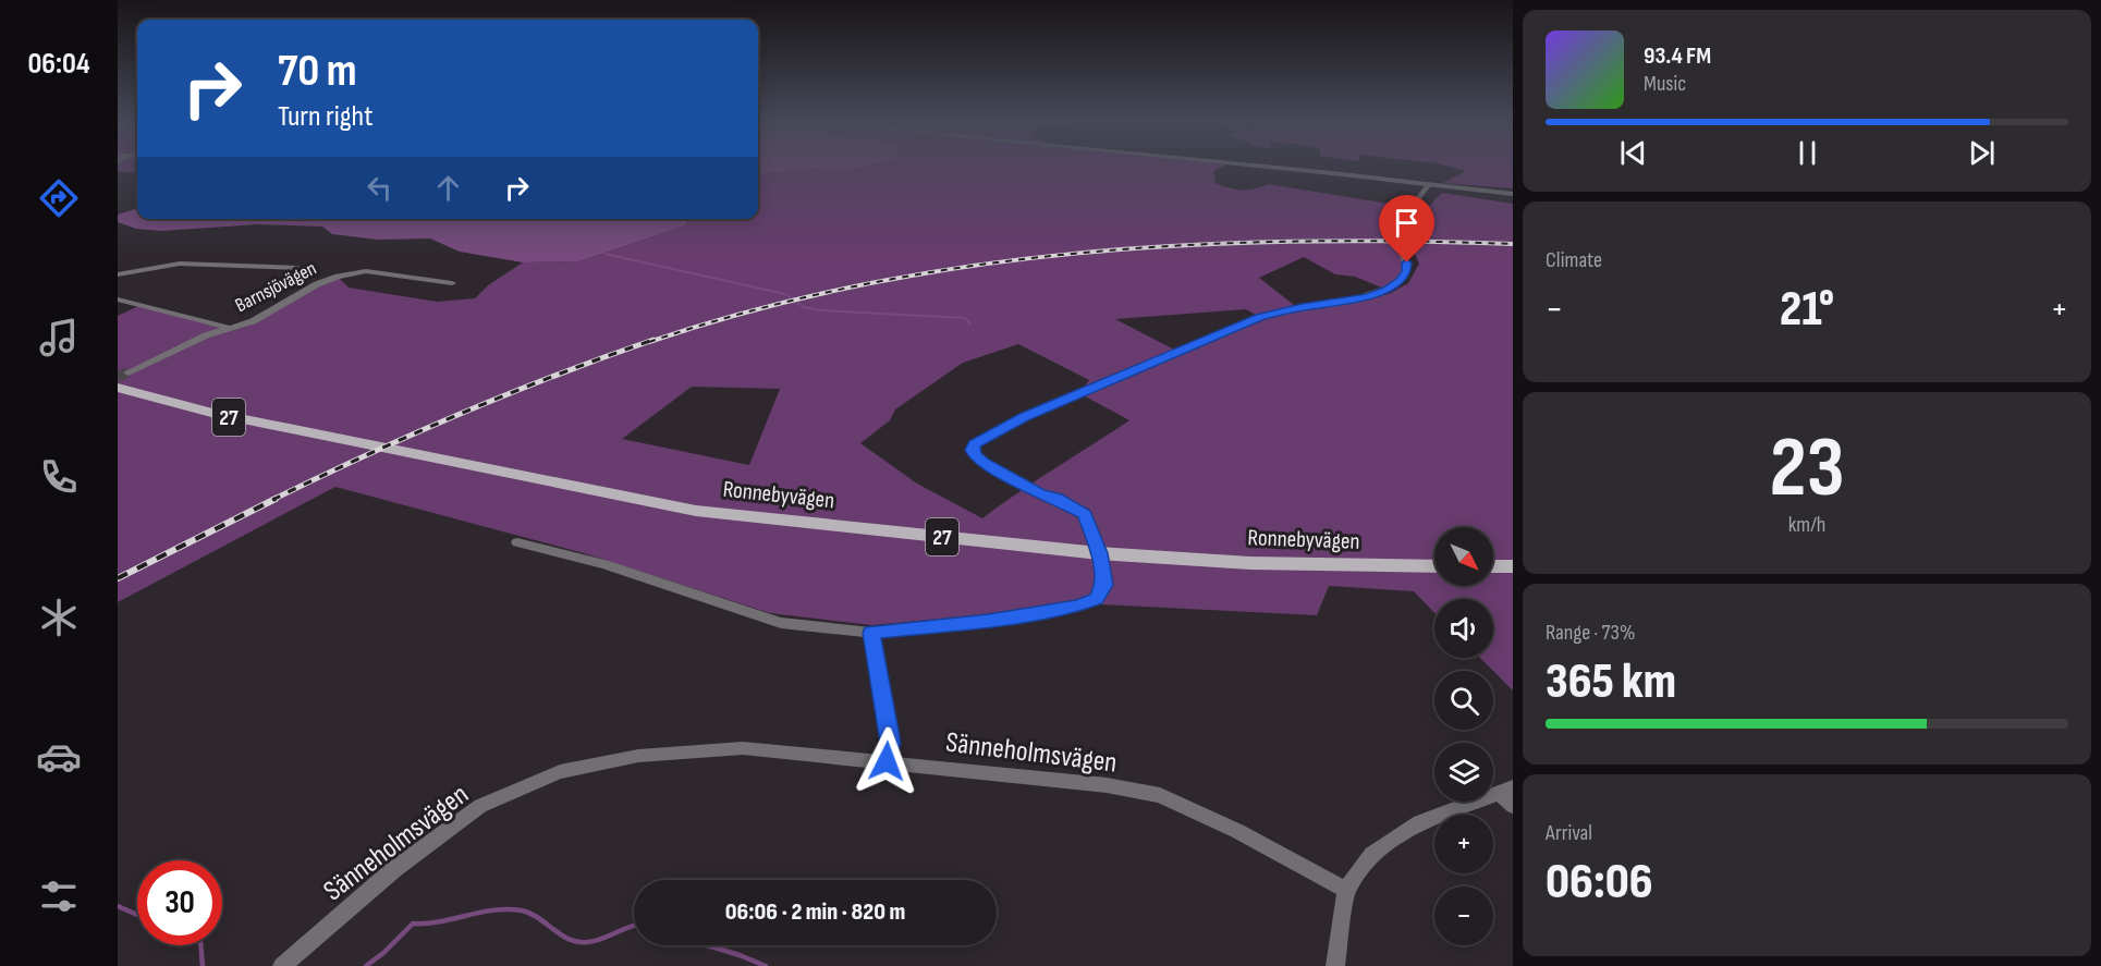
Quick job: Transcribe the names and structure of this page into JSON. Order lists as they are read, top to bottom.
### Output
{
  "streets": {
    "main road": ["27", "Ronnebyvägen"],
    "street": ["Barnsjövägen", "Sänneholmsvägen"]
  },
  "north": "bottom right",
  "page": {
    "tabs": "06:04",
    "turn": ["70 m", "Turn right"],
    "song": ["93.4 FM", "Music"],
    "tile": [
      "Climate",
      ["23", "km/h"],
      ["Range · 73%", "365 km"],
      ["Arrival", "06:06"]
    ],
    "heat": ["−", "21°", "+"],
    "map_buttons": ["+", "−"],
    "limit": "30",
    "trip": "06:06 · 2 min · 820 m"
  }
}
